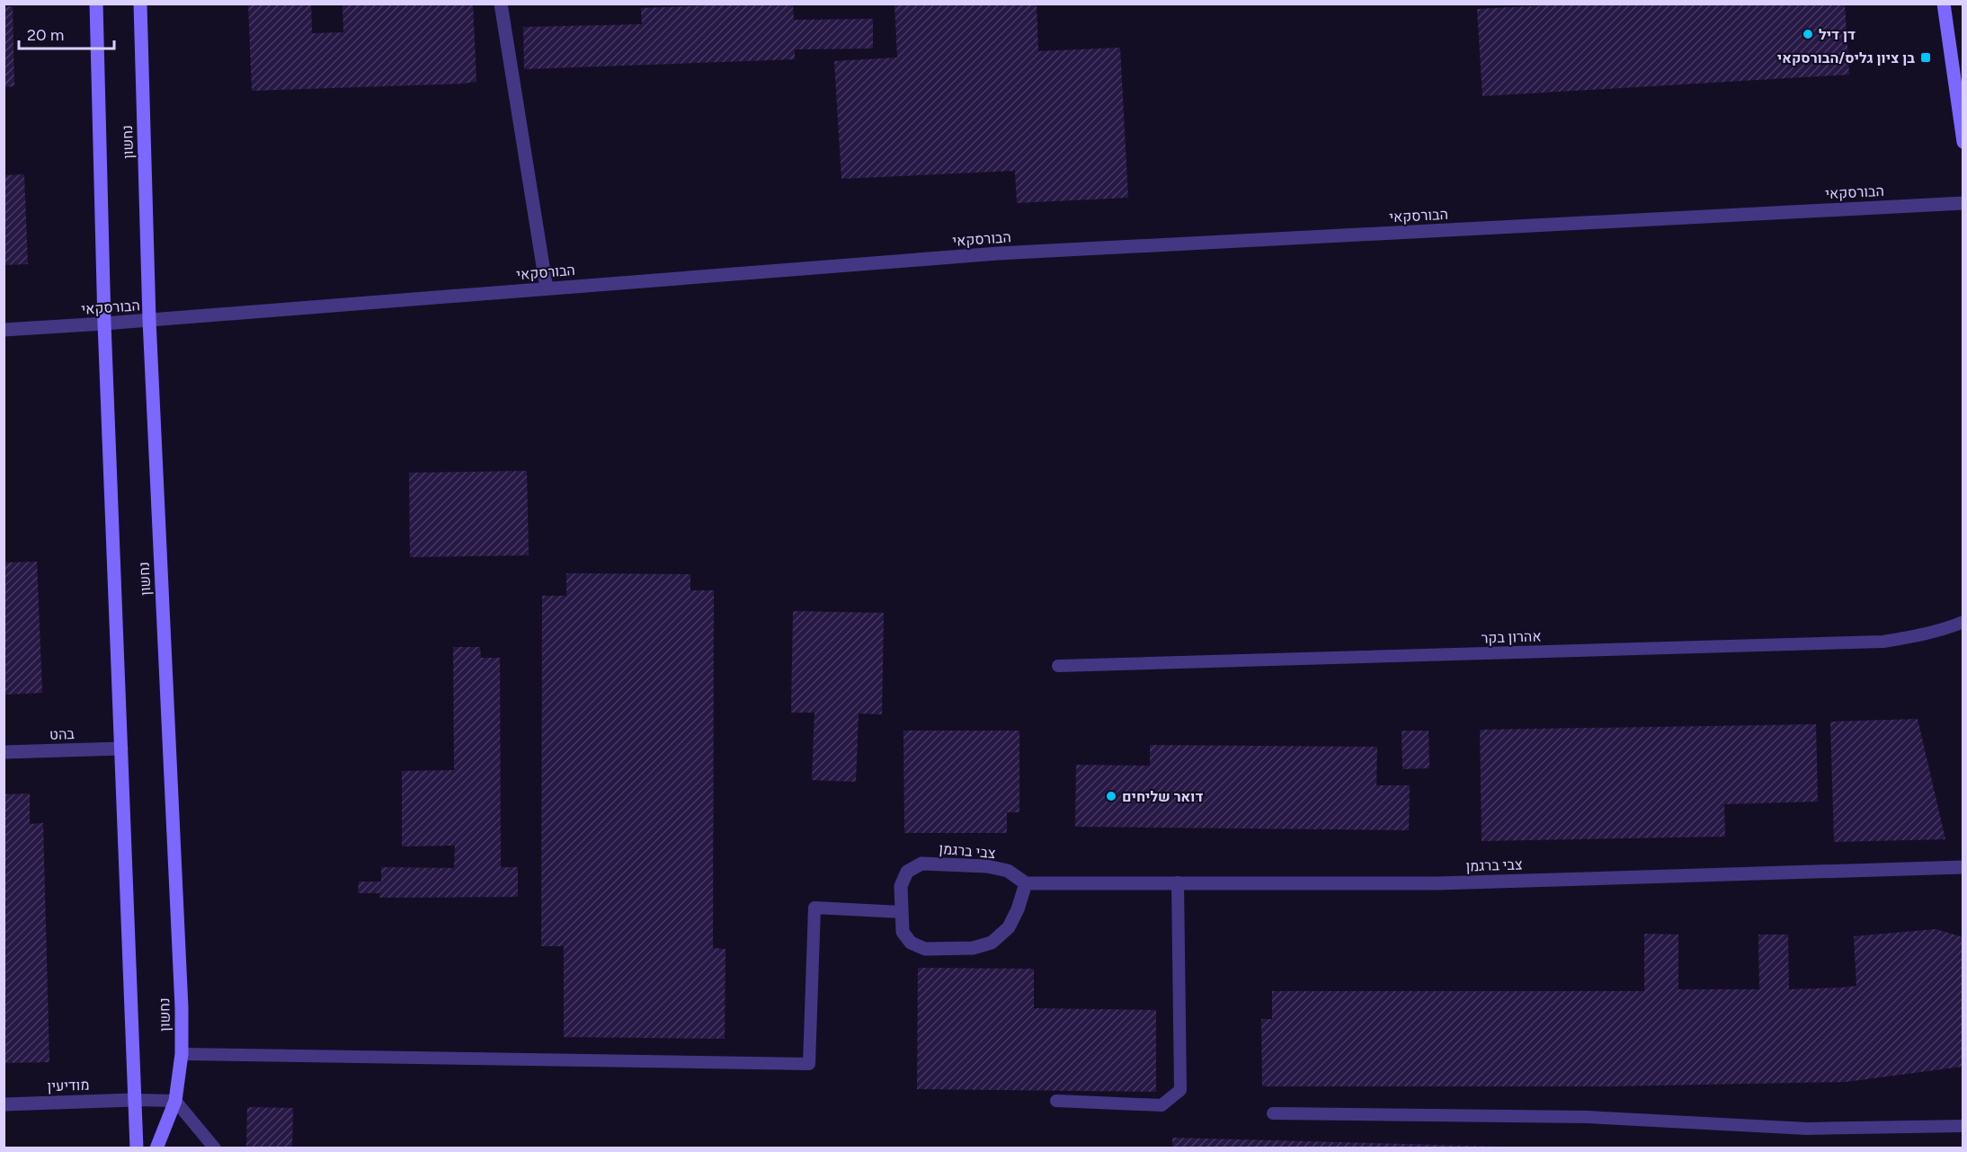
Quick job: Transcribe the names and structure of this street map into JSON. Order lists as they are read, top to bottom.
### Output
{
  "streets": {
    "street": [
      "נחשון",
      "הבורסקאי",
      "בהט",
      "צבי ברגמן",
      "מודיעין"
    ],
    "lane": ["אהרון בקר"]
  },
  "crossings": [
    ["נחשון", "הבורסקאי"],
    ["נחשון", "בהט"],
    ["נחשון", "מודיעין"]
  ],
  "places": {
    "other": ["דן דיל", "דואר שליחים"],
    "transit": ["בן ציון גליס/הבורסקאי"]
  },
  "scale_bar": "20 m"
}
